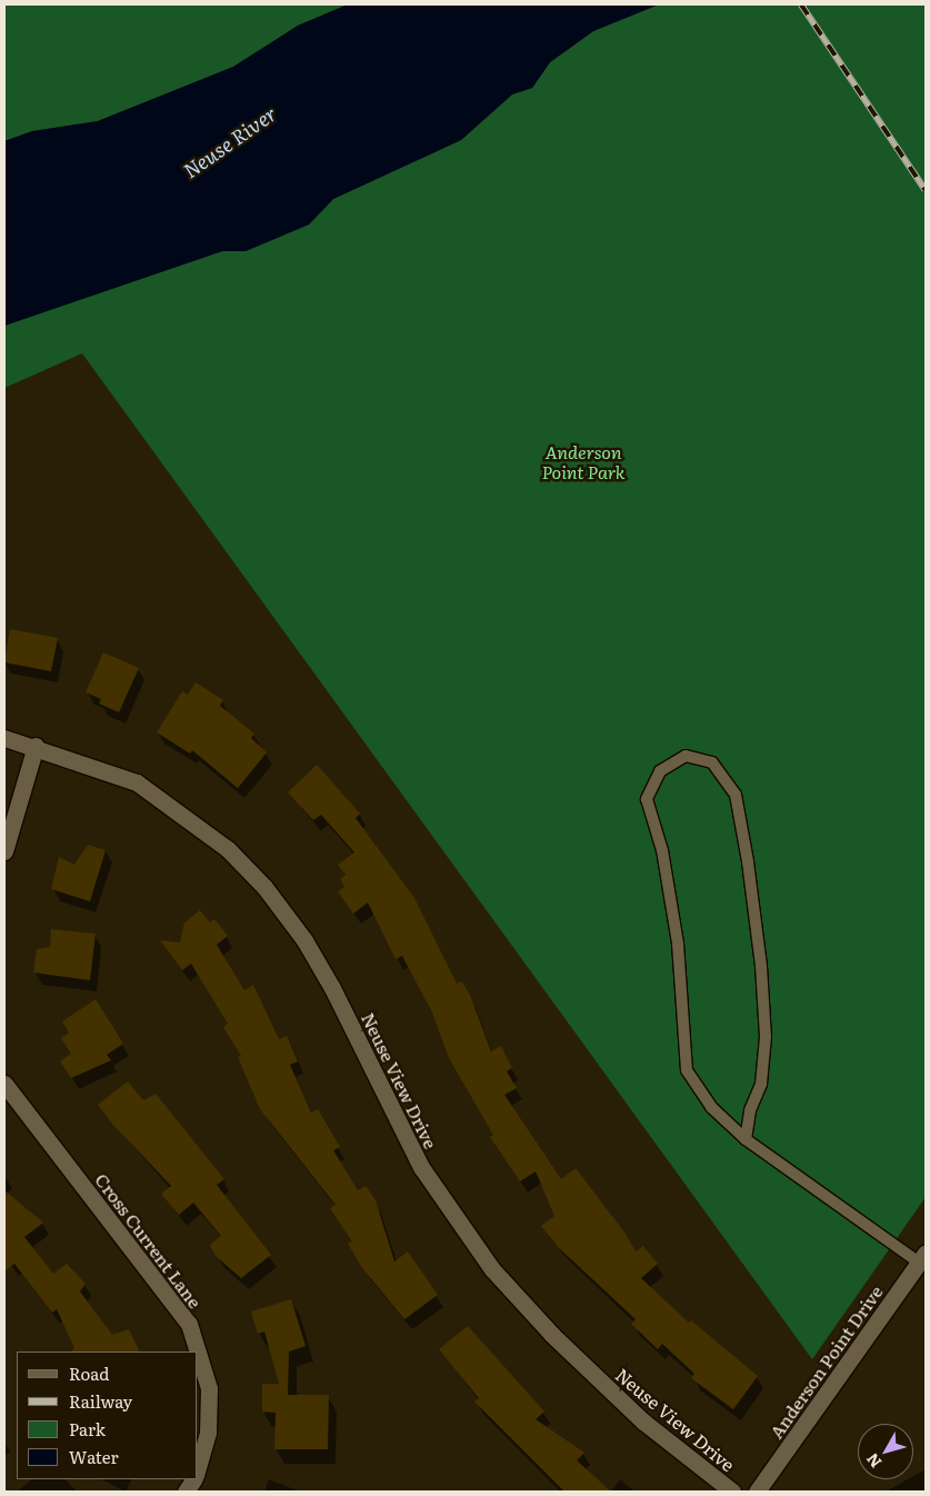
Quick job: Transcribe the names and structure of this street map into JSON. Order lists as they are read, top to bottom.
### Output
{
  "streets": {
    "street": ["Neuse View Drive", "Cross Current Lane", "Anderson Point Drive"]
  },
  "water": ["Neuse River"],
  "parks": ["Anderson Point Park"],
  "legend": [
    "Road",
    "Railway",
    "Park",
    "Water"
  ],
  "north": "bottom left"
}
